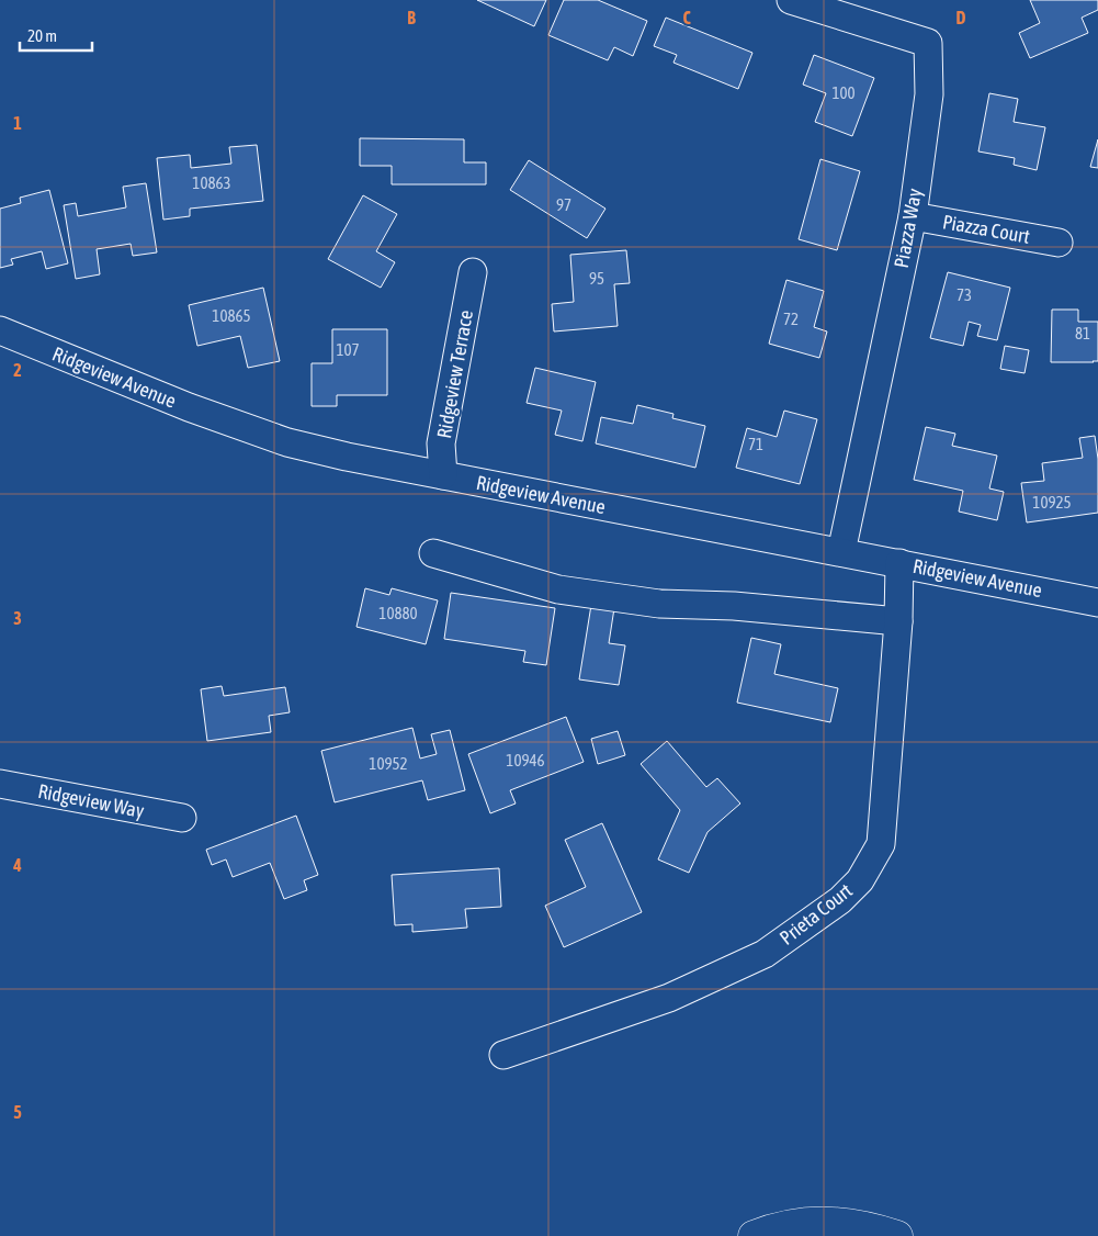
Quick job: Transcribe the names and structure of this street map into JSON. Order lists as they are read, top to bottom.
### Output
{
  "streets": {
    "street": [
      "Piazza Way",
      "Piazza Court",
      "Ridgeview Terrace",
      "Ridgeview Avenue",
      "Ridgeview Way",
      "Prieta Court"
    ]
  },
  "crossings": [
    ["Piazza Way", "Piazza Court"],
    ["Piazza Way", "Ridgeview Avenue"],
    ["Ridgeview Terrace", "Ridgeview Avenue"],
    ["Ridgeview Avenue", "Prieta Court"]
  ],
  "house_numbers": [
    "100",
    "10863",
    "97",
    "95",
    "73",
    "10865",
    "72",
    "81",
    "107",
    "71",
    "10925",
    "10880",
    "10946",
    "10952"
  ],
  "scale_bar": "20 m",
  "grid": {
    "columns": ["B", "C", "D"],
    "rows": [
      "1",
      "2",
      "3",
      "4",
      "5"
    ]
  }
}
